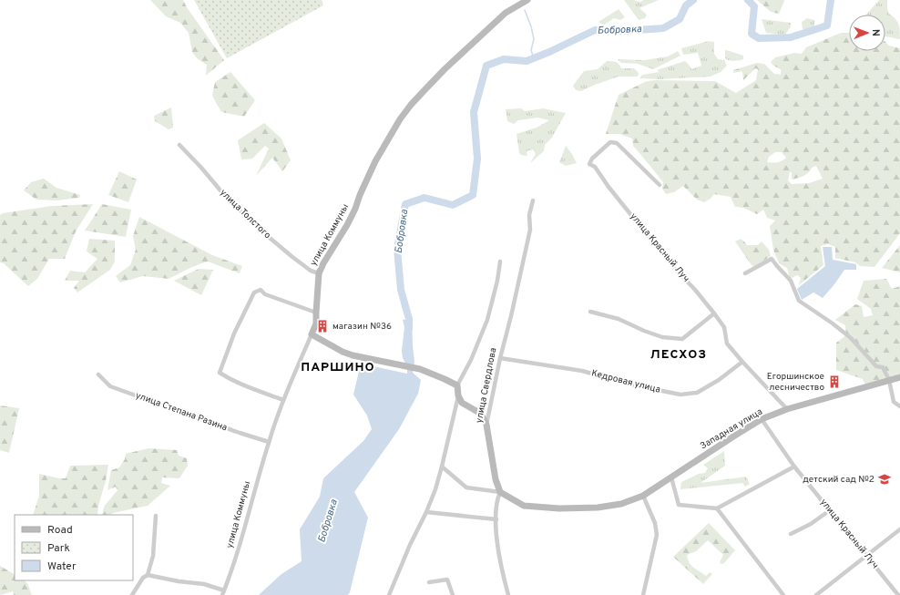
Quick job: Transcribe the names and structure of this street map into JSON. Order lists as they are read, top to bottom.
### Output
{
  "streets": {
    "street": [
      "улица Толстого",
      "улица Коммуны",
      "улица Красный Луч",
      "Кедровая улица",
      "улица Свердлова",
      "улица Степана Разина",
      "Западная улица"
    ]
  },
  "crossings": [
    ["улица Толстого", "улица Коммуны"],
    ["улица Коммуны", "улица Степана Разина"],
    ["улица Красный Луч", "Кедровая улица"],
    ["улица Красный Луч", "Западная улица"],
    ["Кедровая улица", "улица Свердлова"],
    ["улица Свердлова", "Западная улица"]
  ],
  "districts": ["ЛЕСХОЗ", "ПАРШИНО"],
  "water": ["Бобровка"],
  "places": {
    "building": ["магазин №36", "Егоршинское лесничество"],
    "school or university": ["детский сад №2"]
  },
  "legend": ["Road", "Park", "Water"],
  "north": "right"
}
